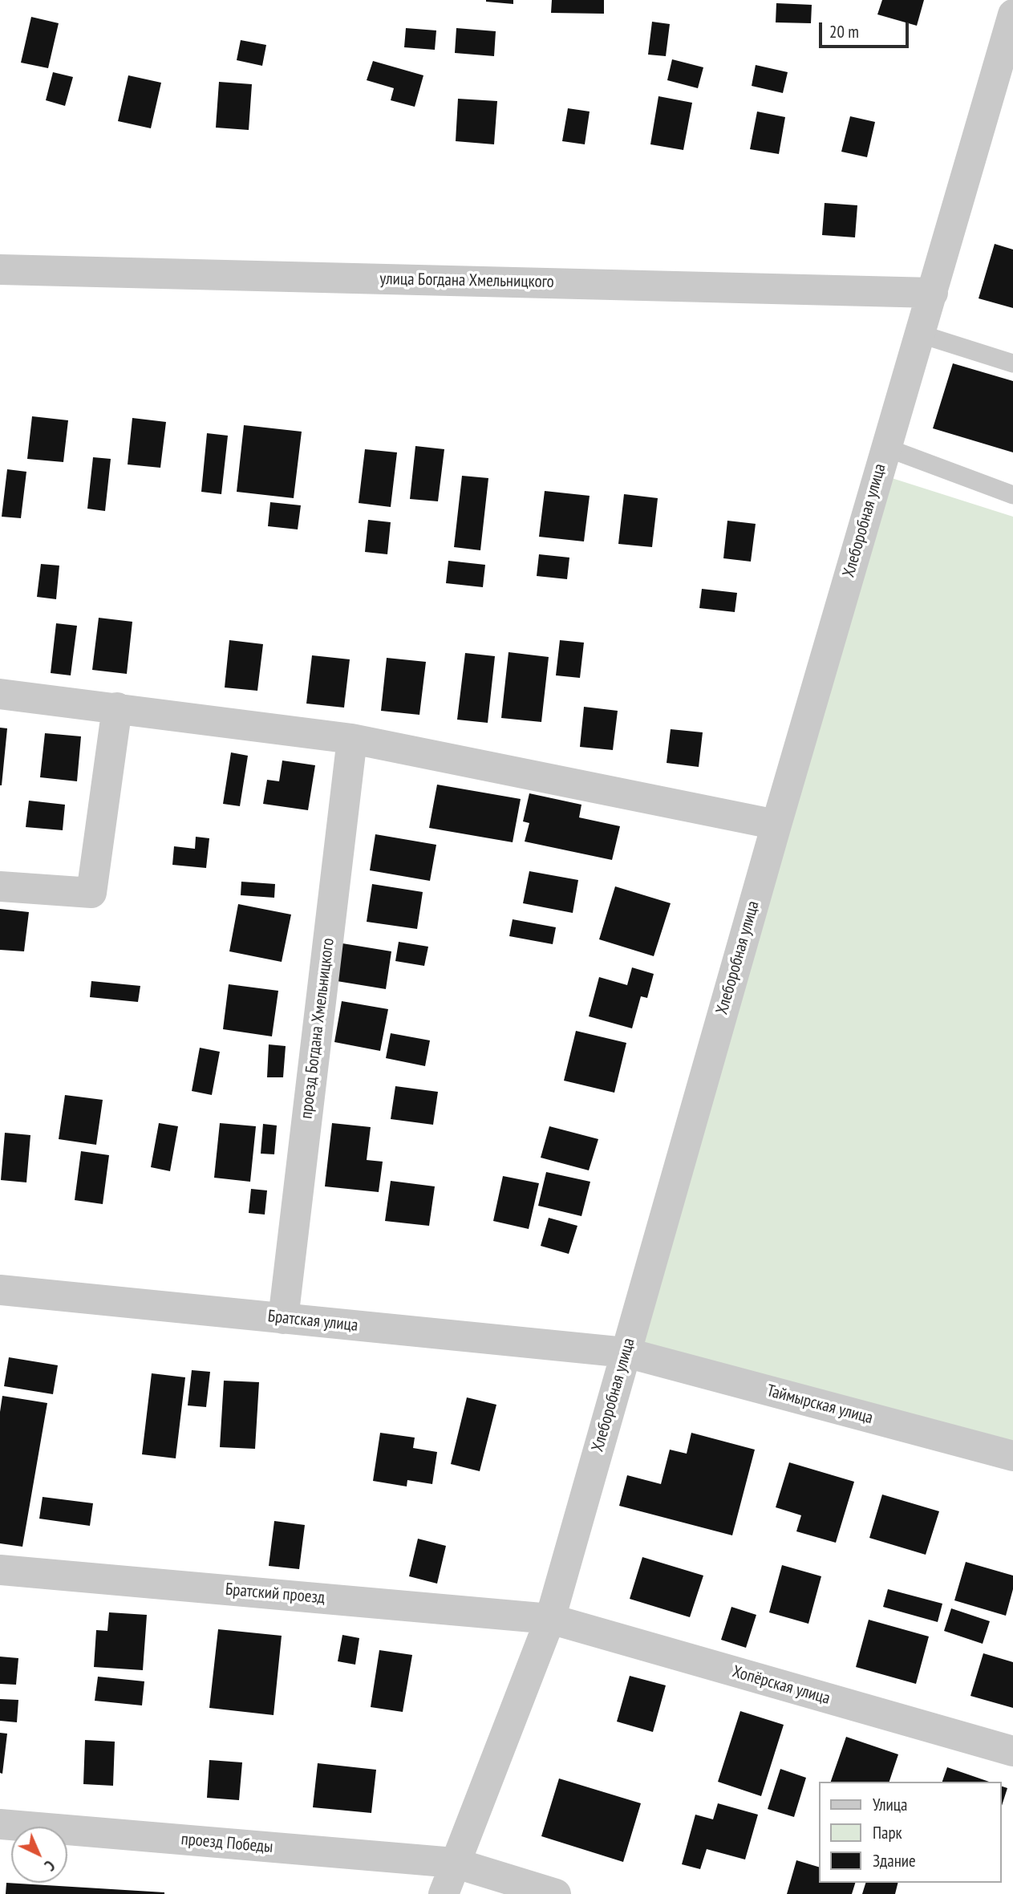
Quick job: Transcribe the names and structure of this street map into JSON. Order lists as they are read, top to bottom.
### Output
{
  "streets": {
    "street": [
      "улица Богдана Хмельницкого",
      "Хлеборобная улица",
      "проезд Богдана Хмельницкого",
      "Братская улица",
      "Таймырская улица",
      "Братский проезд",
      "Хопёрская улица",
      "проезд Победы"
    ]
  },
  "crossings": [
    ["улица Богдана Хмельницкого", "Хлеборобная улица"],
    ["Хлеборобная улица", "Братская улица"],
    ["Хлеборобная улица", "Таймырская улица"],
    ["Хлеборобная улица", "Братский проезд"],
    ["Хлеборобная улица", "Хопёрская улица"],
    ["Хлеборобная улица", "проезд Победы"],
    ["проезд Богдана Хмельницкого", "Братская улица"],
    ["Братская улица", "Таймырская улица"],
    ["Братский проезд", "Хопёрская улица"]
  ],
  "legend": ["Улица", "Парк", "Здание"],
  "scale_bar": "20 m",
  "north": "bottom right"
}
